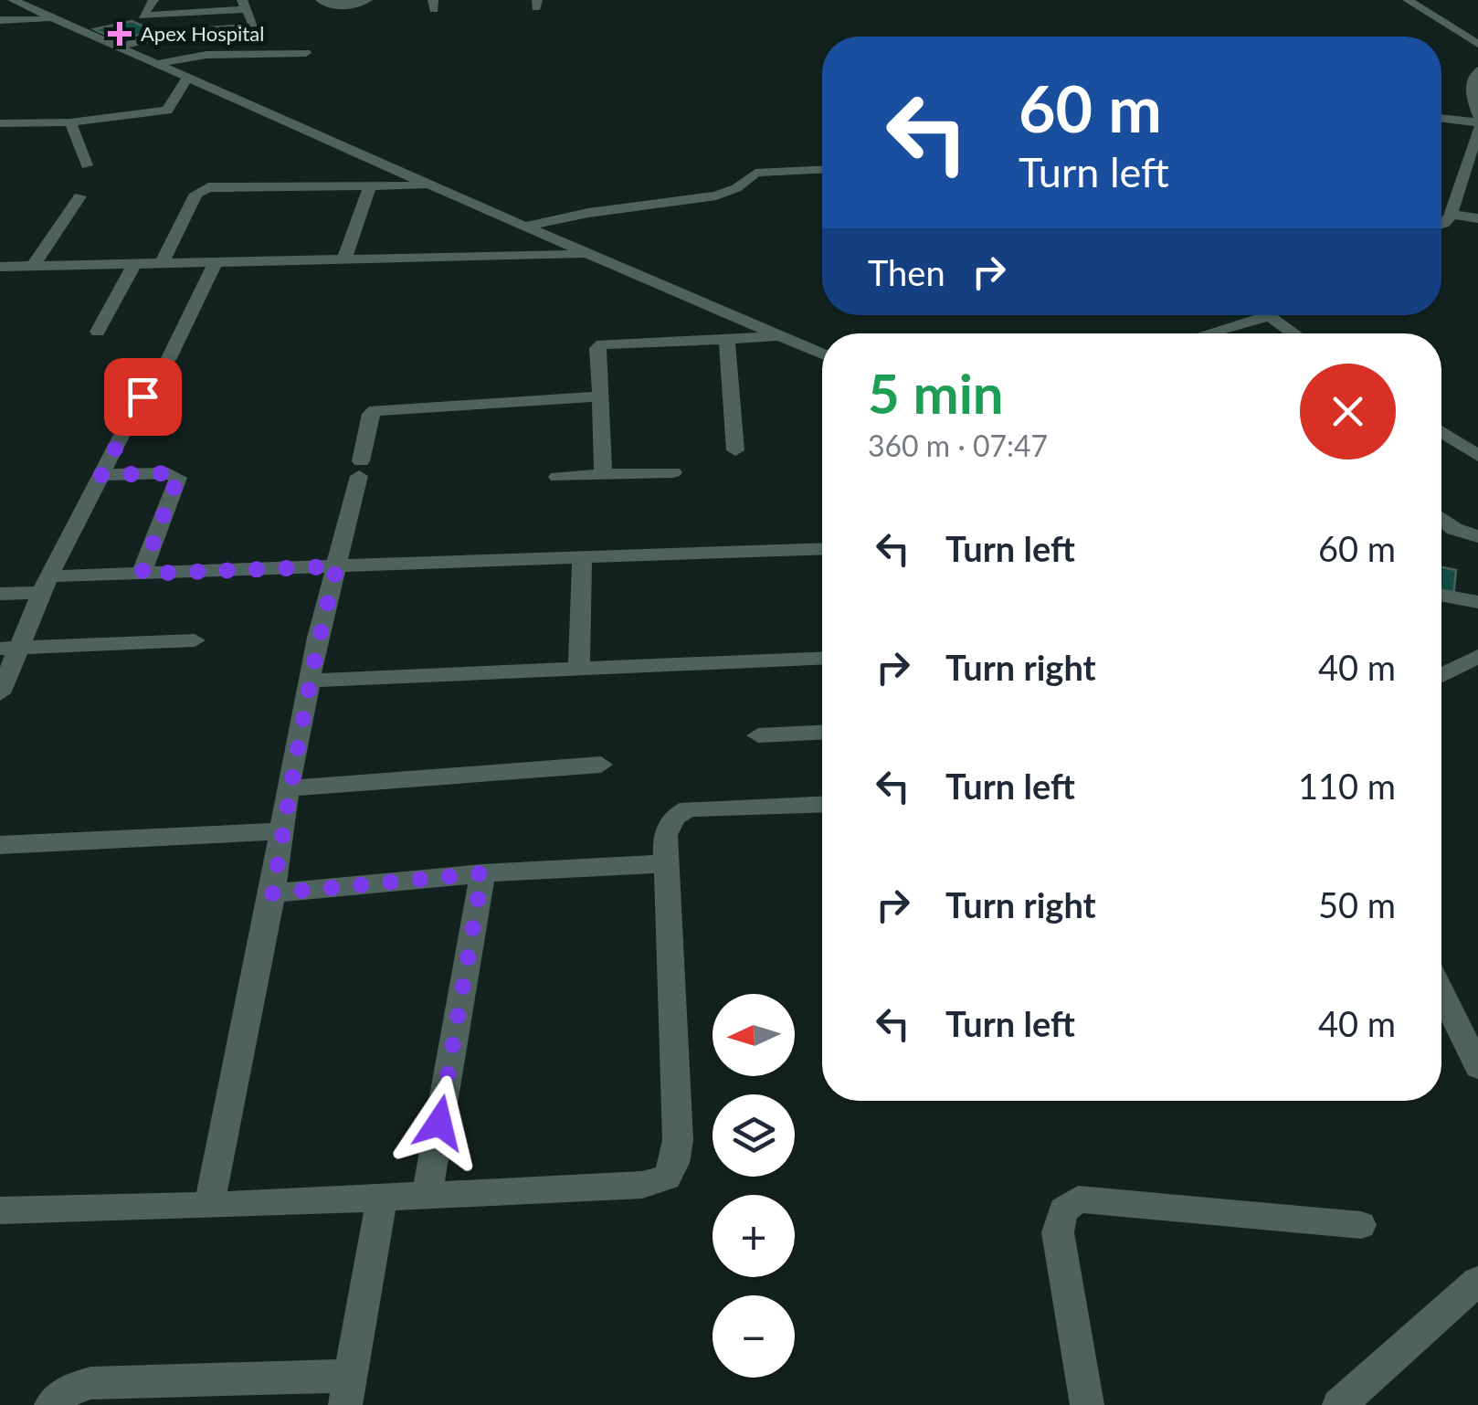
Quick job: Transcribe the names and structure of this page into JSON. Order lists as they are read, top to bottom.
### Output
{
  "places": {
    "health": ["Apex Hospital"]
  },
  "north": "left",
  "page": {
    "turn": ["60 m", "Turn left"],
    "then": "Then",
    "heading": ["5 min", "360 m · 07:47"],
    "list": [
      {
        "name": "Turn left",
        "value": "60 m"
      },
      {
        "name": "Turn right",
        "value": "40 m"
      },
      {
        "name": "Turn left",
        "value": "110 m"
      },
      {
        "name": "Turn right",
        "value": "50 m"
      },
      {
        "name": "Turn left",
        "value": "40 m"
      }
    ],
    "map_buttons": ["+", "−"]
  }
}
